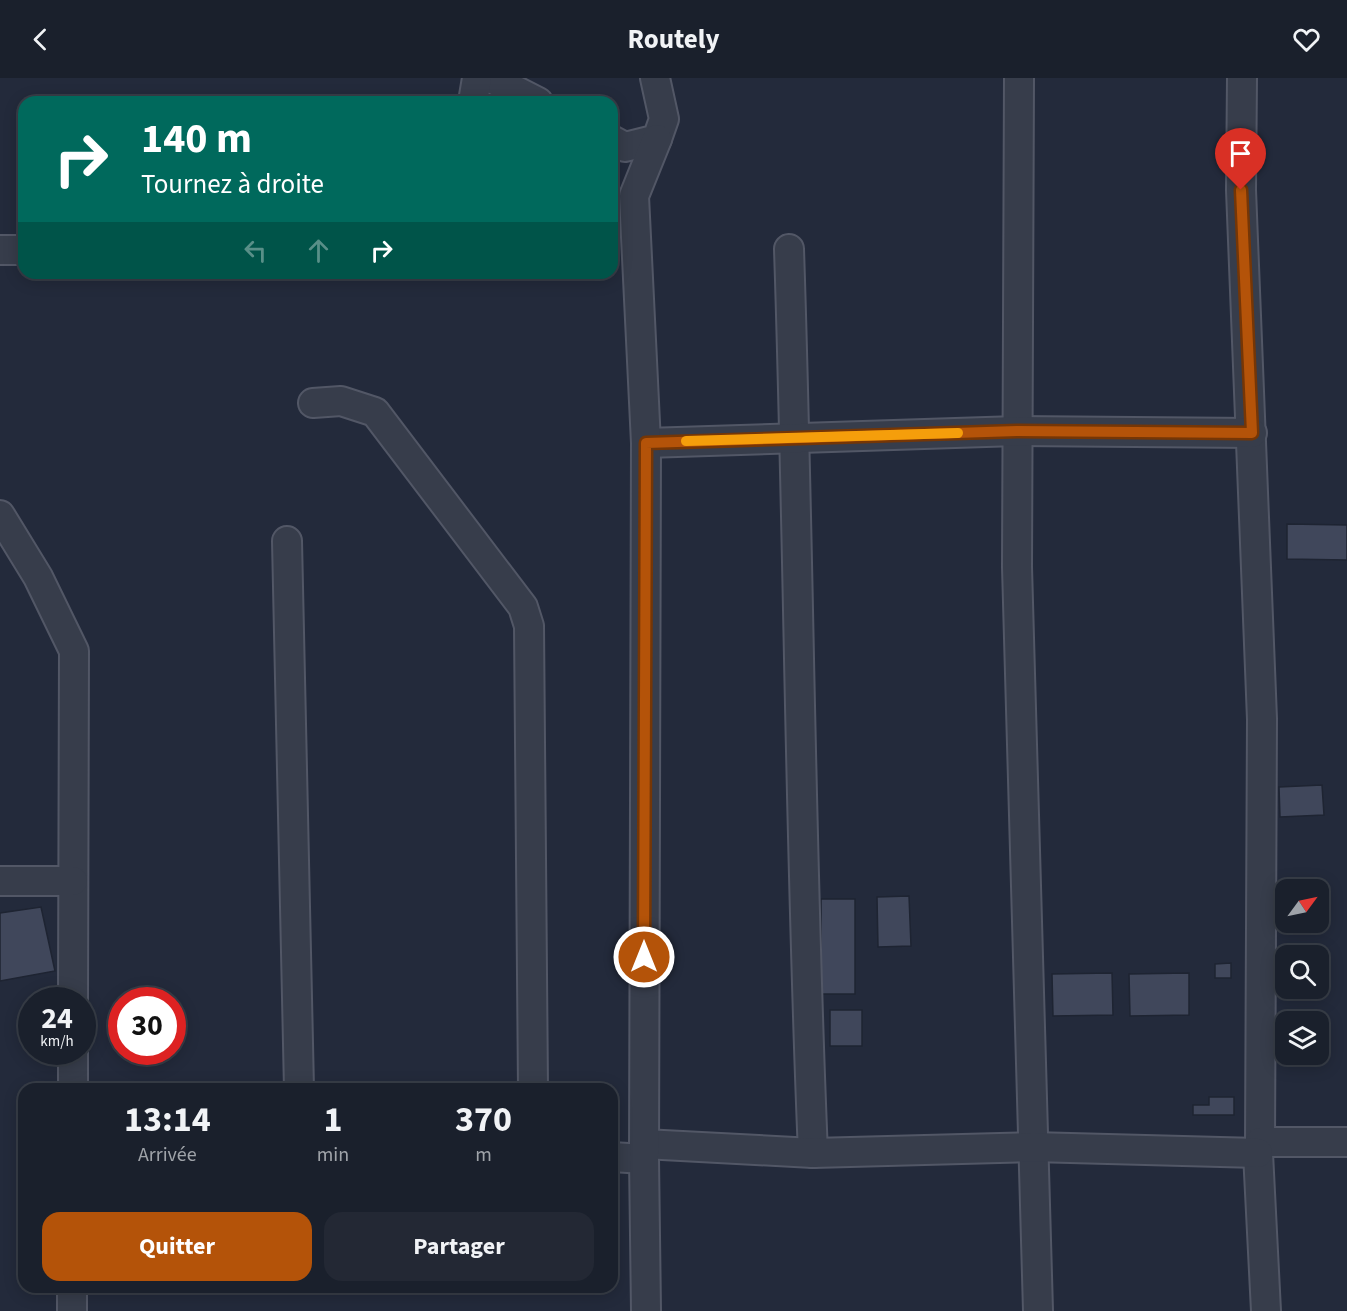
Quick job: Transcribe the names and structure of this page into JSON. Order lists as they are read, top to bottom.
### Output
{
  "north": "top right",
  "page": {
    "header": "Routely",
    "turn": ["140 m", "Tournez à droite"],
    "speed": "24 km/h",
    "limit": "30",
    "eta": [
      "13:14",
      "Arrivée",
      "1",
      "min",
      "370",
      "m"
    ],
    "buttons": ["Quitter", "Partager"]
  }
}
